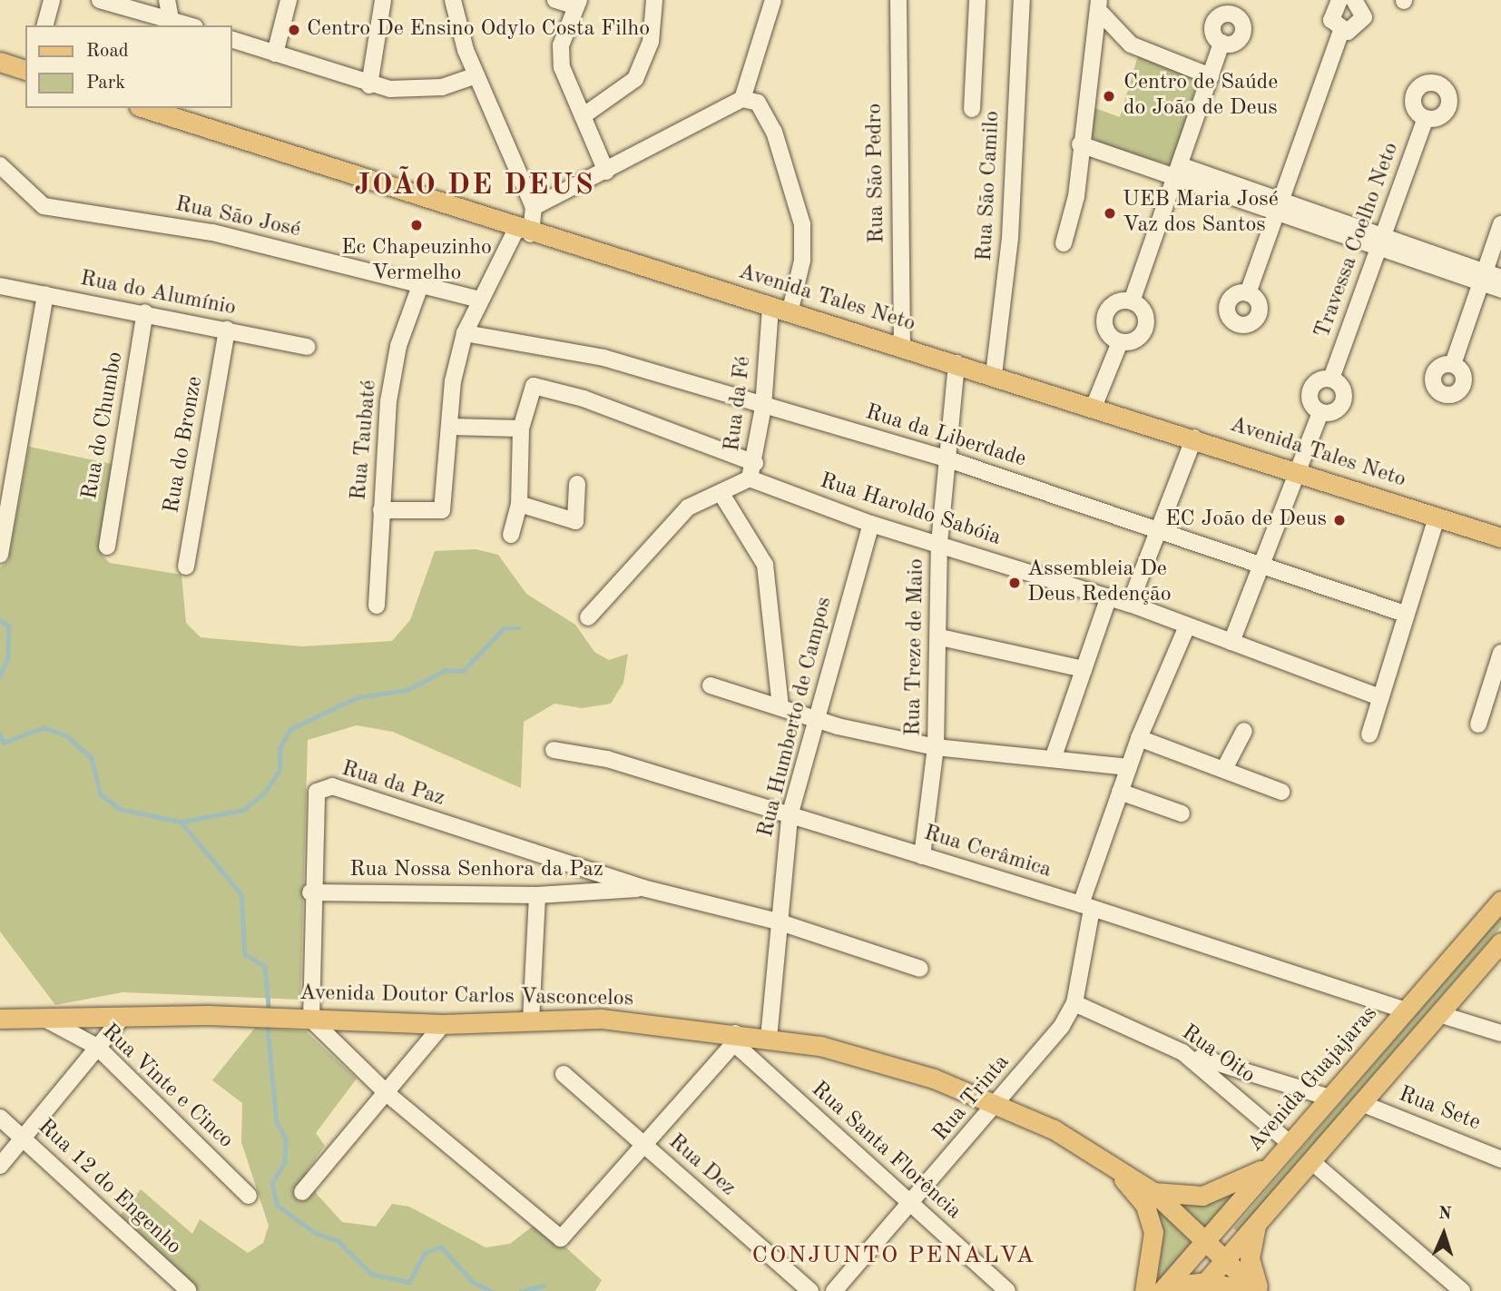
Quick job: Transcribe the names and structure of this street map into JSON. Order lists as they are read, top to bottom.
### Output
{
  "streets": {
    "main road": ["Avenida Tales Neto", "Avenida Doutor Carlos Vasconcelos", "Avenida Guajajaras"],
    "street": [
      "Rua São Pedro",
      "Rua São Camilo",
      "Rua São José",
      "Travessa Coelho Neto",
      "Rua do Alumínio",
      "Rua da Fé",
      "Rua do Chumbo",
      "Rua da Liberdade",
      "Rua Taubaté",
      "Rua do Bronze",
      "Rua Haroldo Sabóia",
      "Rua Treze de Maio",
      "Rua Humberto de Campos",
      "Rua da Paz",
      "Rua Cerâmica",
      "Rua Nossa Senhora da Paz",
      "Rua Oito",
      "Rua Vinte e Cinco",
      "Rua Trinta",
      "Rua Sete",
      "Rua Santa Florência",
      "Rua Dez",
      "Rua 12 do Engenho"
    ]
  },
  "crossings": [
    ["Rua São Pedro", "Avenida Tales Neto"],
    ["Rua São Camilo", "Avenida Tales Neto"],
    ["Rua São José", "Rua Taubaté"],
    ["Rua do Alumínio", "Rua do Chumbo"],
    ["Rua do Alumínio", "Rua do Bronze"],
    ["Avenida Tales Neto", "Rua da Fé"],
    ["Avenida Tales Neto", "Rua Treze de Maio"],
    ["Rua da Fé", "Rua da Liberdade"],
    ["Rua da Fé", "Rua Haroldo Sabóia"],
    ["Rua da Liberdade", "Rua Treze de Maio"],
    ["Rua Haroldo Sabóia", "Rua Treze de Maio"],
    ["Rua Haroldo Sabóia", "Rua Humberto de Campos"],
    ["Rua Haroldo Sabóia", "Rua Trinta"],
    ["Rua Treze de Maio", "Rua Cerâmica"],
    ["Rua Humberto de Campos", "Rua da Paz"],
    ["Rua Humberto de Campos", "Rua Cerâmica"],
    ["Rua Humberto de Campos", "Avenida Doutor Carlos Vasconcelos"],
    ["Rua da Paz", "Rua Nossa Senhora da Paz"],
    ["Rua da Paz", "Avenida Doutor Carlos Vasconcelos"],
    ["Rua Cerâmica", "Avenida Guajajaras"],
    ["Rua Cerâmica", "Rua Trinta"],
    ["Avenida Doutor Carlos Vasconcelos", "Avenida Guajajaras"],
    ["Avenida Doutor Carlos Vasconcelos", "Rua Vinte e Cinco"],
    ["Avenida Doutor Carlos Vasconcelos", "Rua Trinta"],
    ["Avenida Doutor Carlos Vasconcelos", "Rua Santa Florência"],
    ["Rua Oito", "Avenida Guajajaras"],
    ["Rua Oito", "Rua Trinta"],
    ["Rua Trinta", "Rua Santa Florência"]
  ],
  "districts": ["JOÃO DE DEUS", "CONJUNTO PENALVA"],
  "places": [
    "Centro De Ensino Odylo Costa Filho",
    "Centro de Saúde do João de Deus",
    "UEB Maria José Vaz dos Santos",
    "Ec Chapeuzinho Vermelho",
    "EC João de Deus",
    "Assembleia De Deus Redenção"
  ],
  "legend": ["Road", "Park"],
  "north": "top"
}
